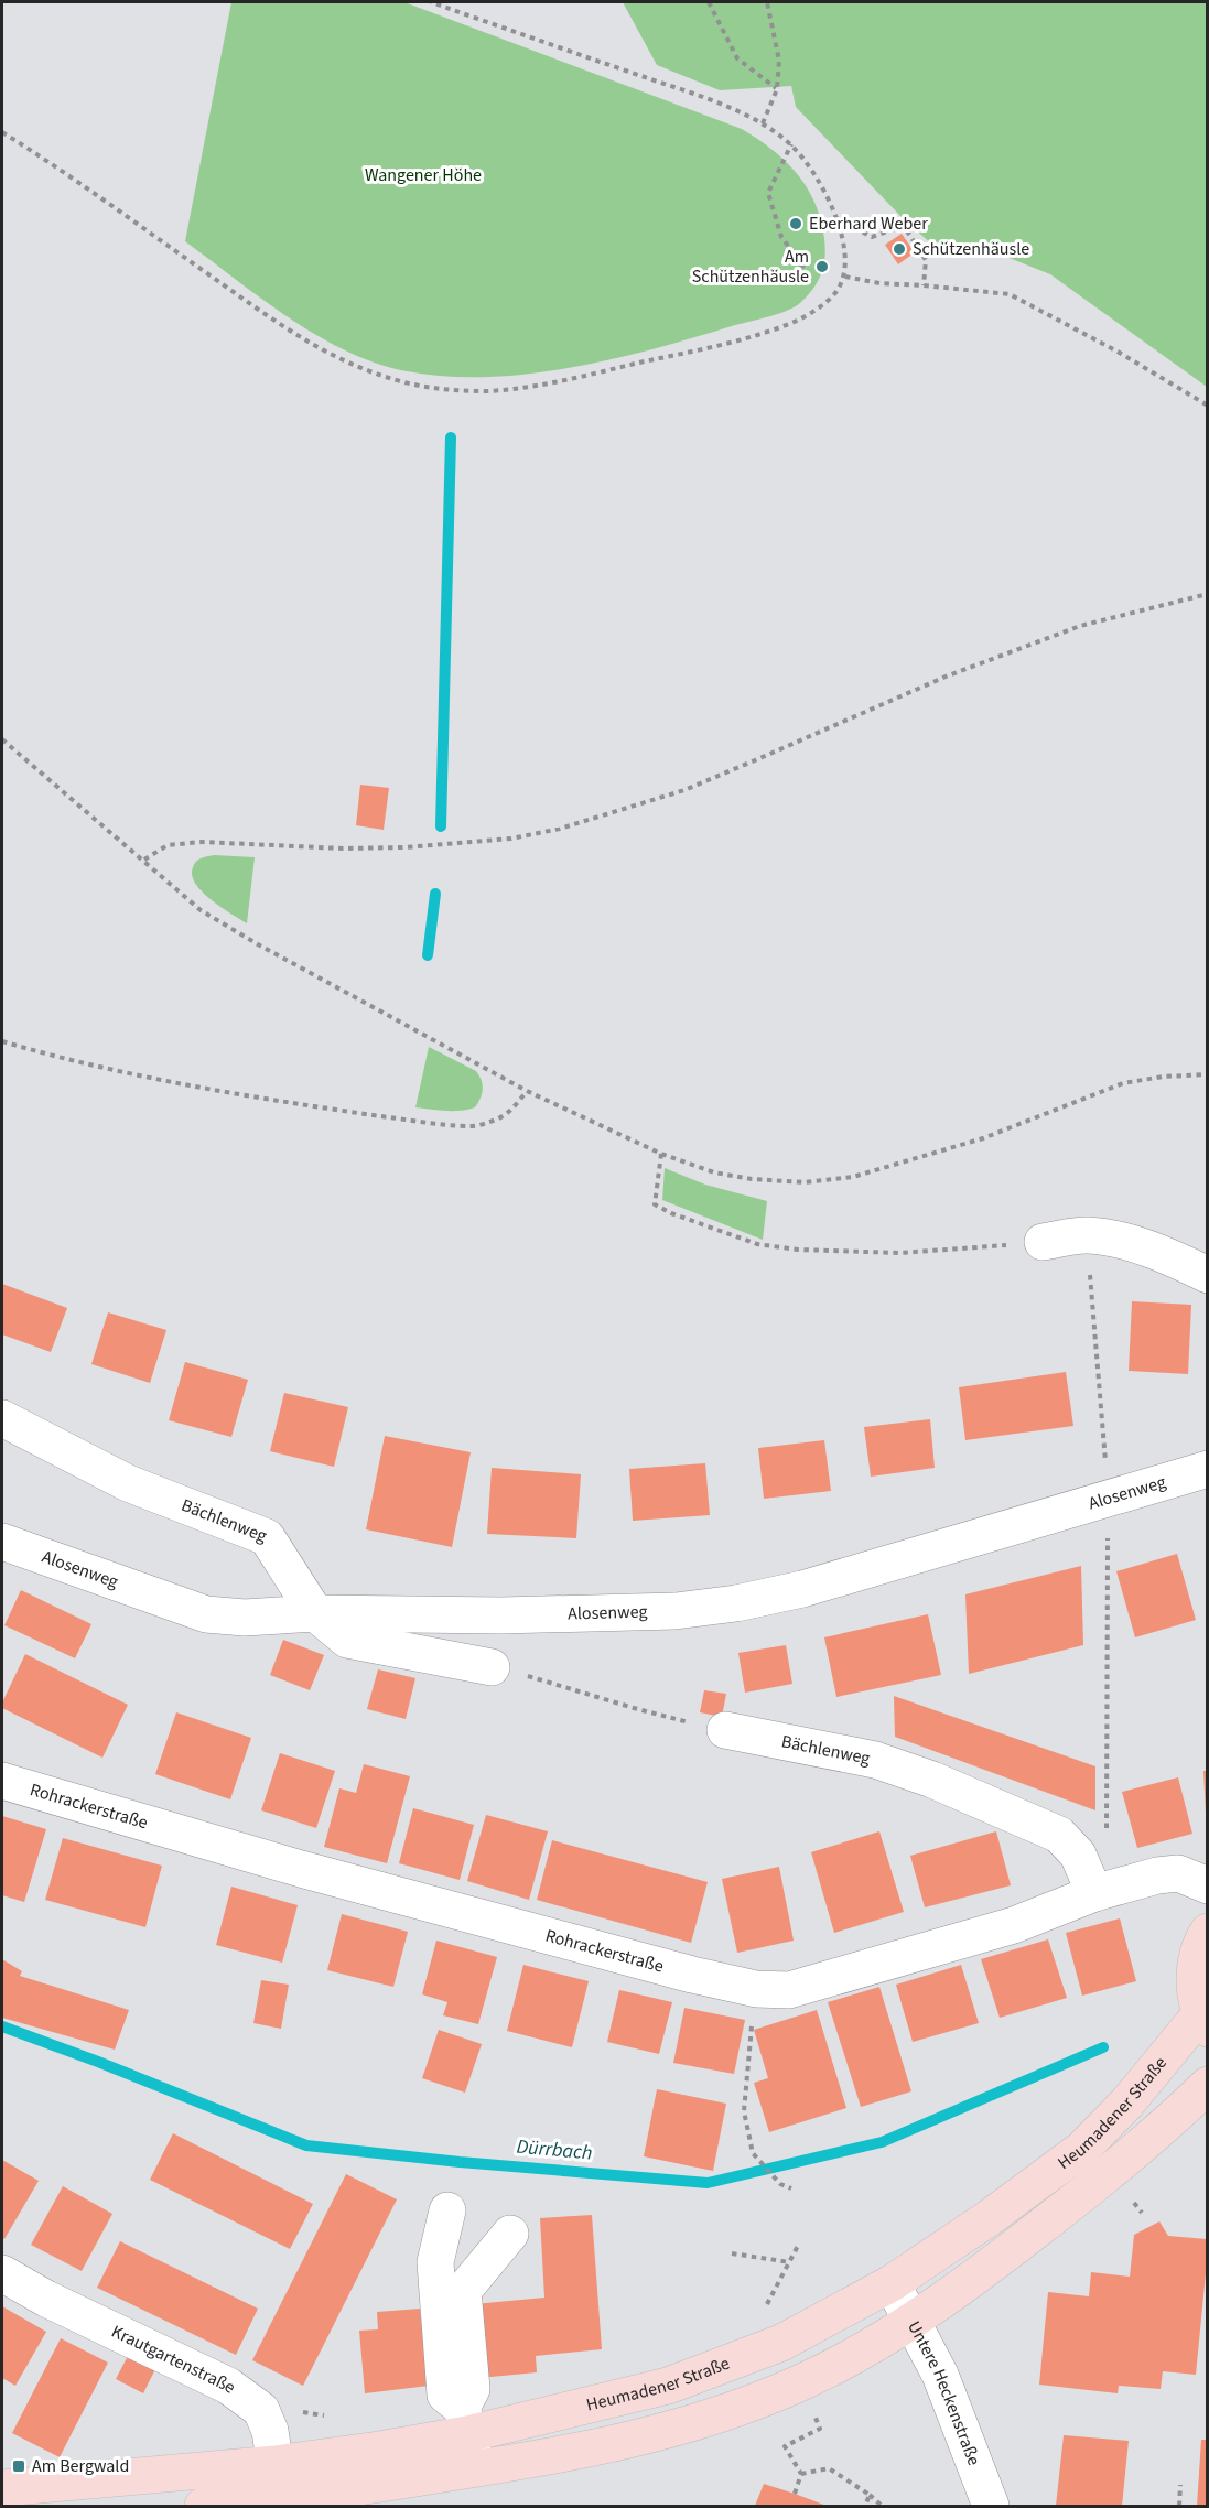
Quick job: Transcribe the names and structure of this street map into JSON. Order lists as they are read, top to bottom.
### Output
{
  "streets": {
    "main road": ["Heumadener Straße"],
    "street": [
      "Alosenweg",
      "Bächlenweg",
      "Rohrackerstraße",
      "Krautgartenstraße",
      "Untere Heckenstraße"
    ]
  },
  "crossings": [
    ["Alosenweg", "Bächlenweg"],
    ["Bächlenweg", "Rohrackerstraße"],
    ["Heumadener Straße", "Krautgartenstraße"],
    ["Heumadener Straße", "Untere Heckenstraße"]
  ],
  "water": ["Dürrbach"],
  "parks": ["Wangener Höhe"],
  "places": {
    "other": ["Eberhard Weber", "Schützenhäusle", "Am Schützenhäusle"],
    "transit": ["Am Bergwald"]
  }
}
